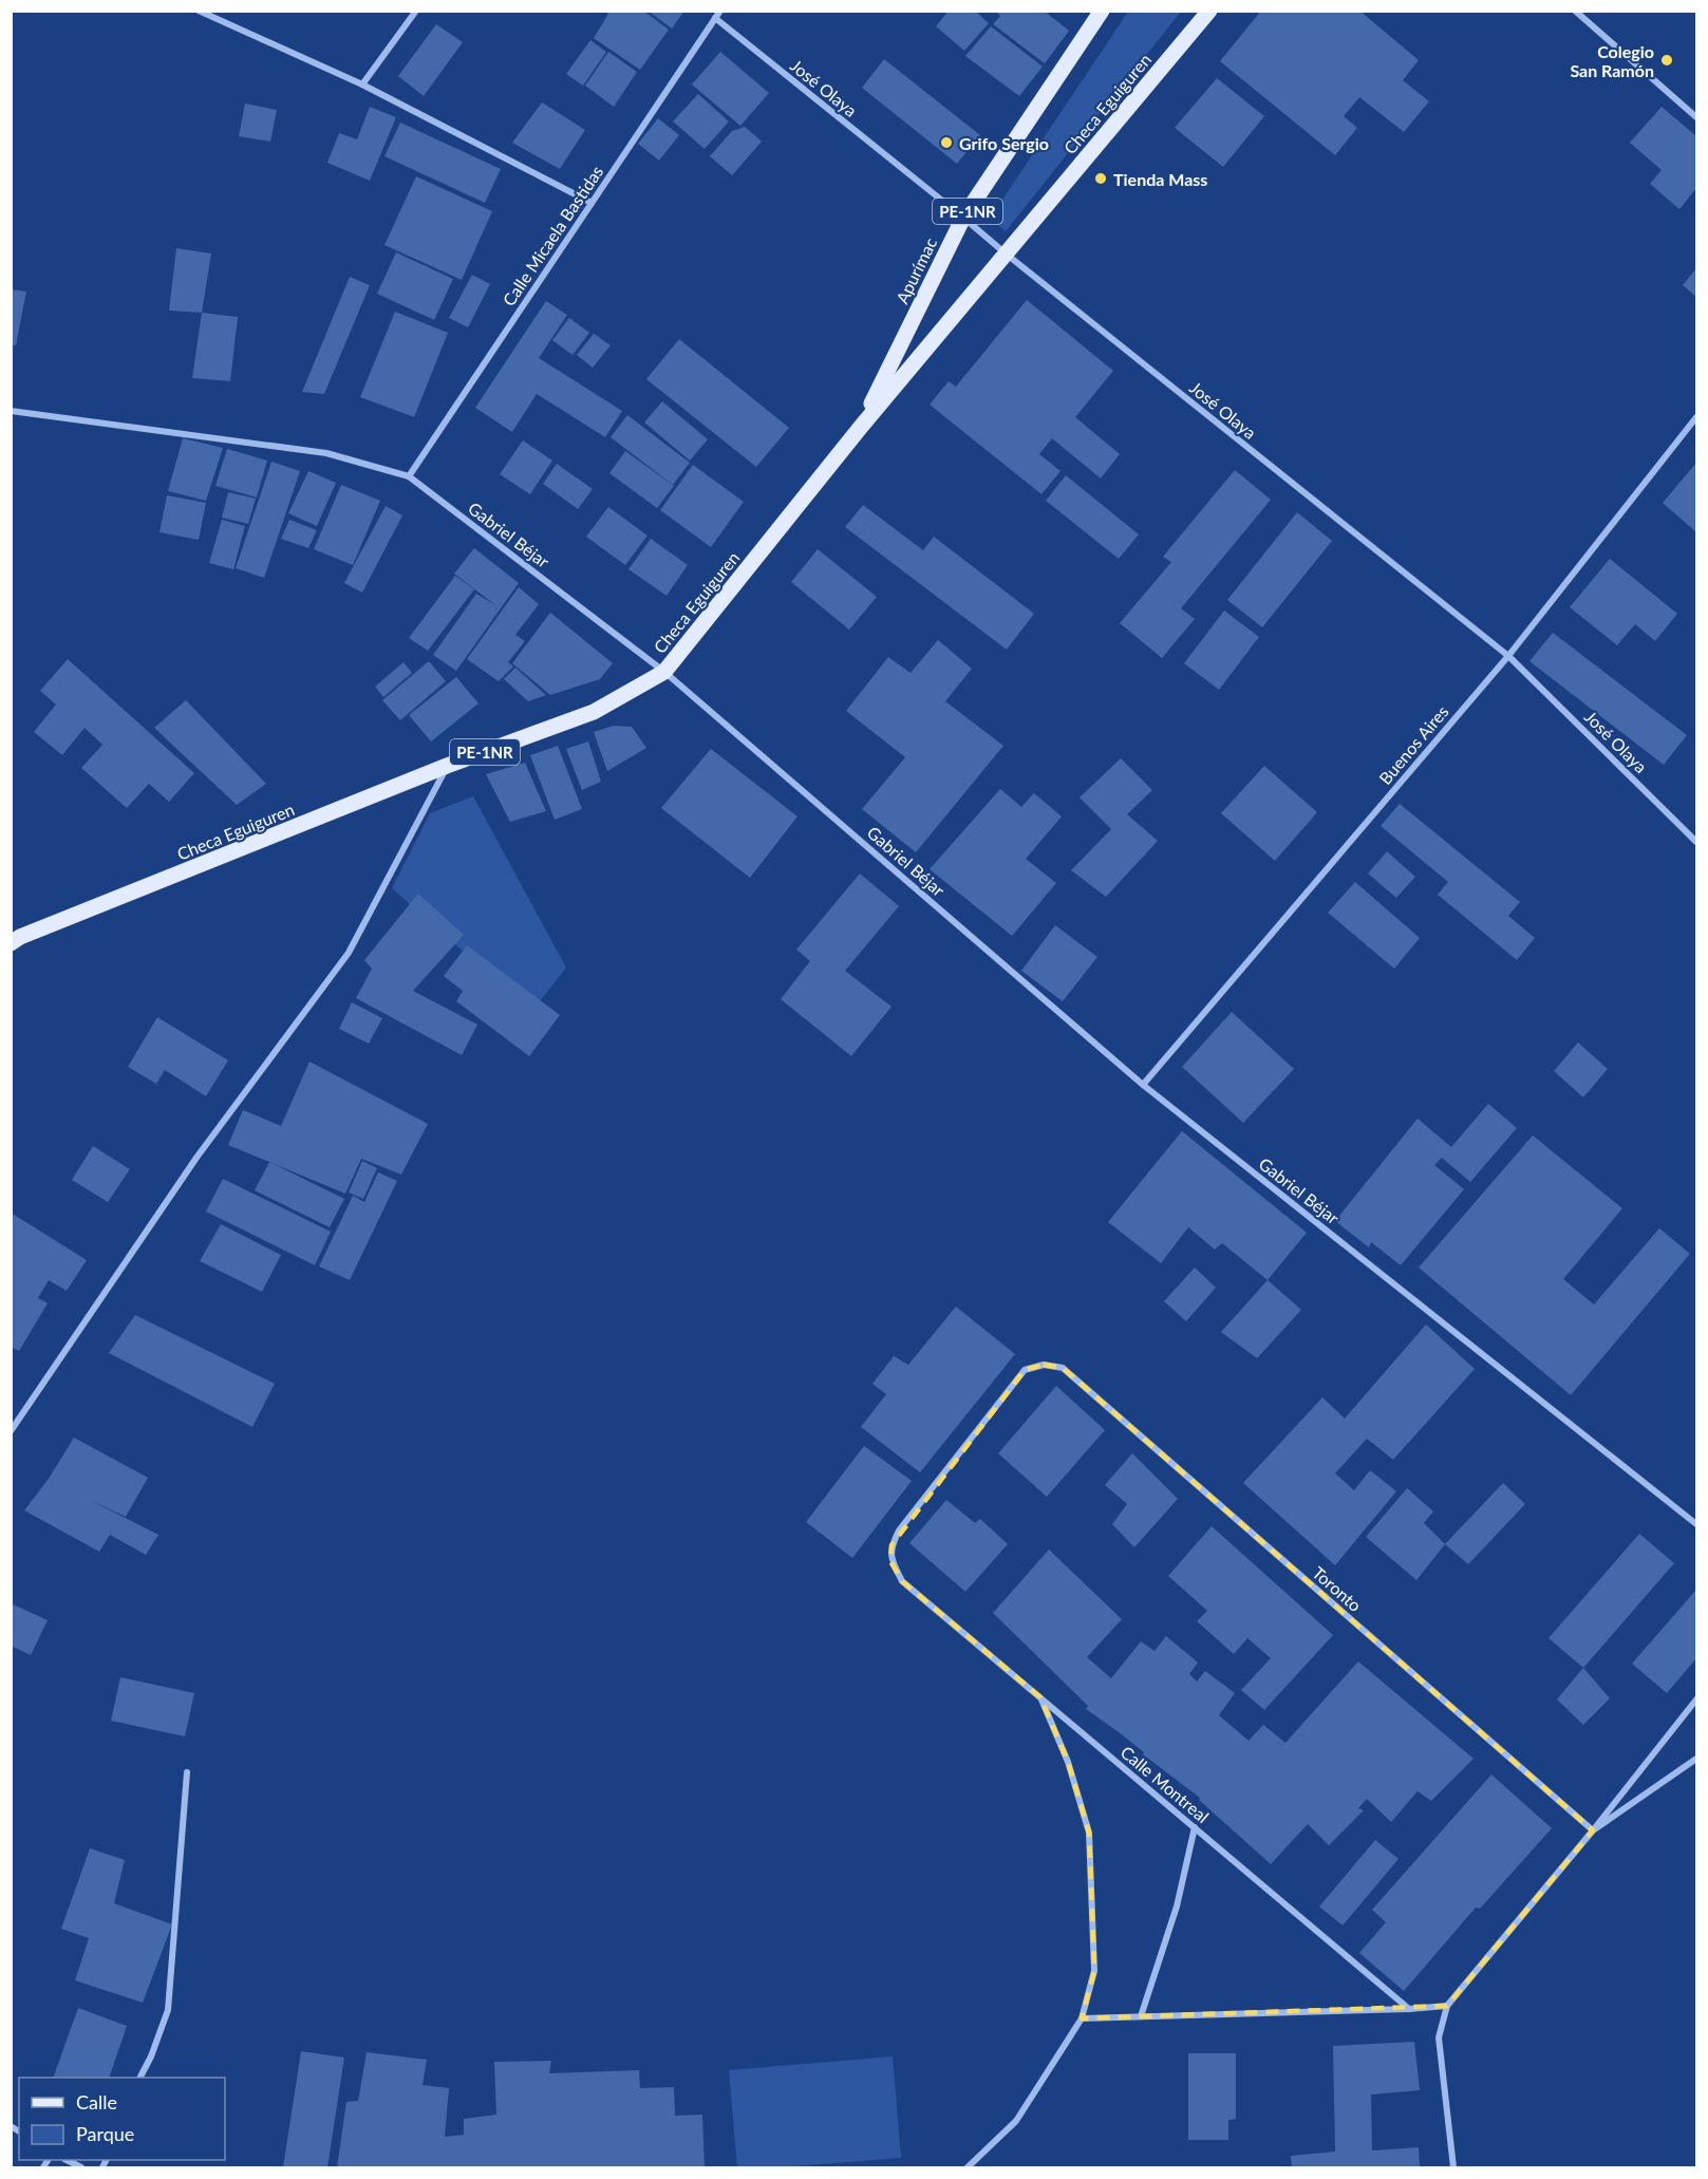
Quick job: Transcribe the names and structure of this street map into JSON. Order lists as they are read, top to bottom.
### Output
{
  "streets": {
    "main road": ["Checa Eguiguren", "PE-1NR", "Apurímac"],
    "street": [
      "José Olaya",
      "Calle Micaela Bastidas",
      "Gabriel Béjar",
      "Buenos Aires",
      "Toronto",
      "Calle Montreal"
    ]
  },
  "crossings": [
    ["José Olaya", "Checa Eguiguren"],
    ["José Olaya", "Calle Micaela Bastidas"],
    ["José Olaya", "Apurímac"],
    ["José Olaya", "Buenos Aires"],
    ["Checa Eguiguren", "Apurímac"],
    ["Checa Eguiguren", "Gabriel Béjar"],
    ["Calle Micaela Bastidas", "Gabriel Béjar"],
    ["Gabriel Béjar", "Buenos Aires"],
    ["Toronto", "Calle Montreal"]
  ],
  "places": ["Colegio San Ramón", "Grifo Sergio", "Tienda Mass"],
  "legend": ["Calle", "Parque"]
}
